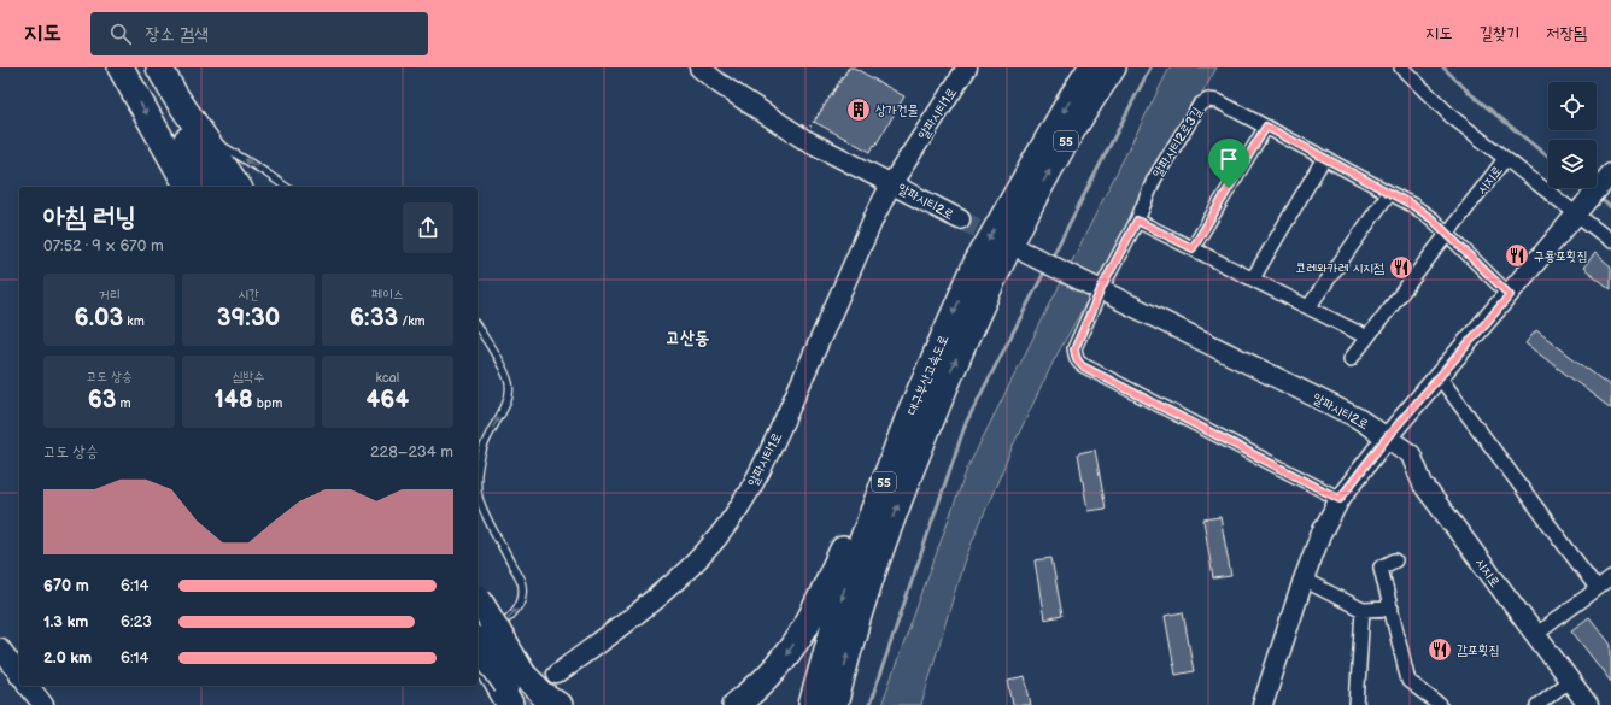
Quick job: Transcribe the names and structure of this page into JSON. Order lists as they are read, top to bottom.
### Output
{
  "streets": {
    "highway": ["55", "대구부산고속도로"],
    "street": [
      "알파시티1로",
      "알파시티2로3길",
      "시지로",
      "알파시티2로"
    ]
  },
  "crossings": [
    ["알파시티1로", "알파시티2로"],
    ["알파시티2로3길", "시지로"],
    ["알파시티2로3길", "알파시티2로"],
    ["시지로", "알파시티2로"]
  ],
  "districts": ["고산동"],
  "places": {
    "building": ["상가건물"],
    "restaurant": ["구룡포횟집", "코레와카레 시지점", "감포횟집"]
  },
  "page": {
    "header": "지도",
    "search": "장소 검색",
    "nav": ["지도", "길찾기", "저장됨"],
    "heading": ["아침 러닝", "07:52 · 9 × 670 m"],
    "stats": [
      ["거리", "6.03 km"],
      ["시간", "39:30"],
      ["페이스", "6:33 /km"],
      ["고도 상승", "63 m"],
      ["심박수", "148 bpm"],
      ["kcal", "464"]
    ],
    "chart": ["고도 상승", "228–234 m"],
    "list": [
      {
        "name": "670 m",
        "note": "6:14"
      },
      {
        "name": "1.3 km",
        "note": "6:23"
      },
      {
        "name": "2.0 km",
        "note": "6:14"
      }
    ]
  }
}
